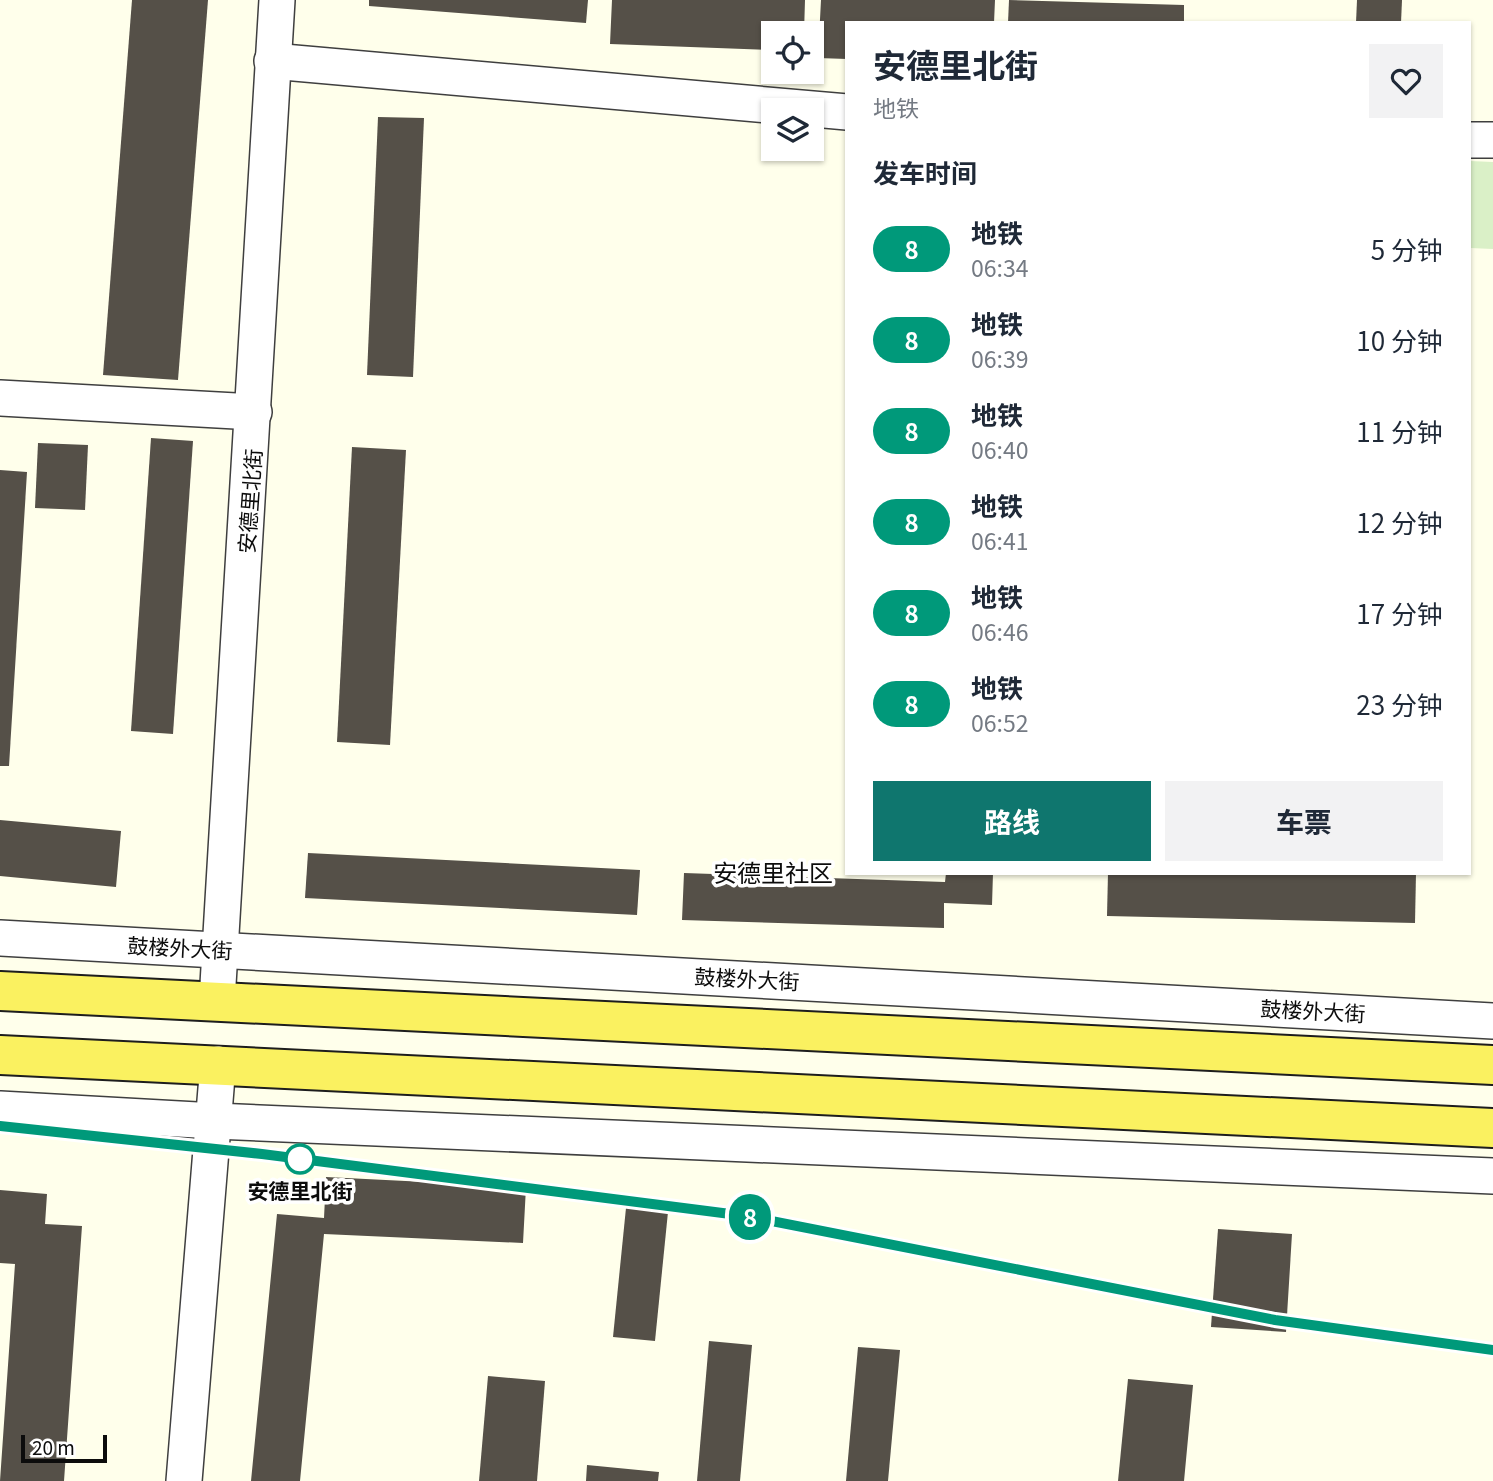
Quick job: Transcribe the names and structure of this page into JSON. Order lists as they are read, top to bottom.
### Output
{
  "streets": {
    "street": ["安德里北街", "鼓楼外大街"]
  },
  "crossings": [
    ["安德里北街", "鼓楼外大街"]
  ],
  "districts": ["安德里社区"],
  "places": ["安德里北街"],
  "lines": ["metro line 8"],
  "scale_bar": "20 m",
  "page": {
    "on_map": "8",
    "heading": [
      ["安德里北街", "地铁"],
      "发车时间"
    ],
    "list": [
      {
        "mark": "8",
        "name": "地铁",
        "note": "06:34",
        "value": "5 分钟"
      },
      {
        "mark": "8",
        "name": "地铁",
        "note": "06:39",
        "value": "10 分钟"
      },
      {
        "mark": "8",
        "name": "地铁",
        "note": "06:40",
        "value": "11 分钟"
      },
      {
        "mark": "8",
        "name": "地铁",
        "note": "06:41",
        "value": "12 分钟"
      },
      {
        "mark": "8",
        "name": "地铁",
        "note": "06:46",
        "value": "17 分钟"
      },
      {
        "mark": "8",
        "name": "地铁",
        "note": "06:52",
        "value": "23 分钟"
      }
    ],
    "buttons": ["路线", "车票"],
    "scale": "20 m"
  }
}
